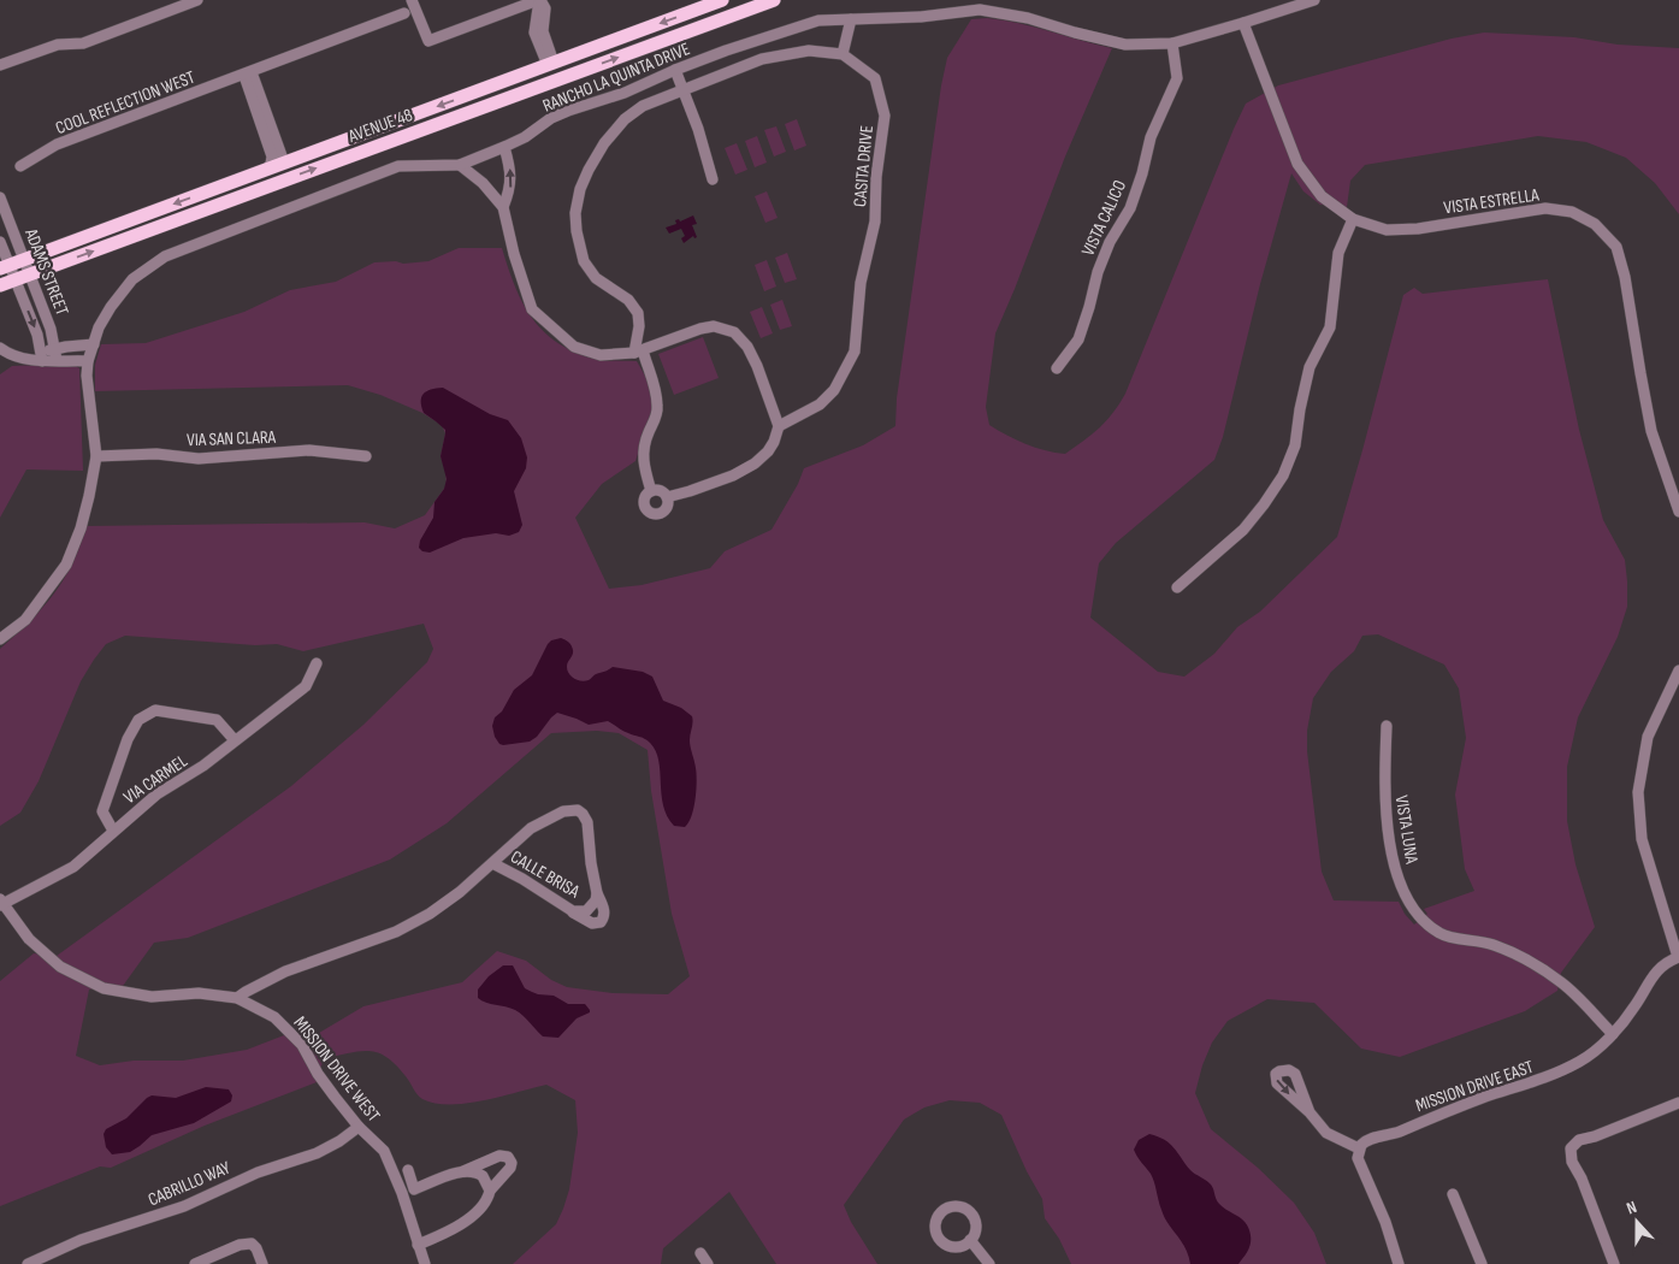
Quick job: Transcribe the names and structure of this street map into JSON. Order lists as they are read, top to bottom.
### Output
{
  "streets": {
    "main road": ["AVENUE 48"],
    "street": [
      "RANCHO LA QUINTA DRIVE",
      "COOL REFLECTION WEST",
      "CASITA DRIVE",
      "VISTA ESTRELLA",
      "VISTA CALICO",
      "ADAMS STREET",
      "VIA SAN CLARA",
      "VIA CARMEL",
      "VISTA LUNA",
      "CALLE BRISA",
      "MISSION DRIVE WEST",
      "MISSION DRIVE EAST",
      "CABRILLO WAY"
    ]
  },
  "crossings": [
    ["RANCHO LA QUINTA DRIVE", "VISTA ESTRELLA"],
    ["RANCHO LA QUINTA DRIVE", "VISTA CALICO"],
    ["RANCHO LA QUINTA DRIVE", "VIA SAN CLARA"],
    ["AVENUE 48", "ADAMS STREET"],
    ["VIA CARMEL", "MISSION DRIVE WEST"],
    ["VISTA LUNA", "MISSION DRIVE EAST"],
    ["CALLE BRISA", "MISSION DRIVE WEST"],
    ["MISSION DRIVE WEST", "CABRILLO WAY"]
  ],
  "north": "top"
}
